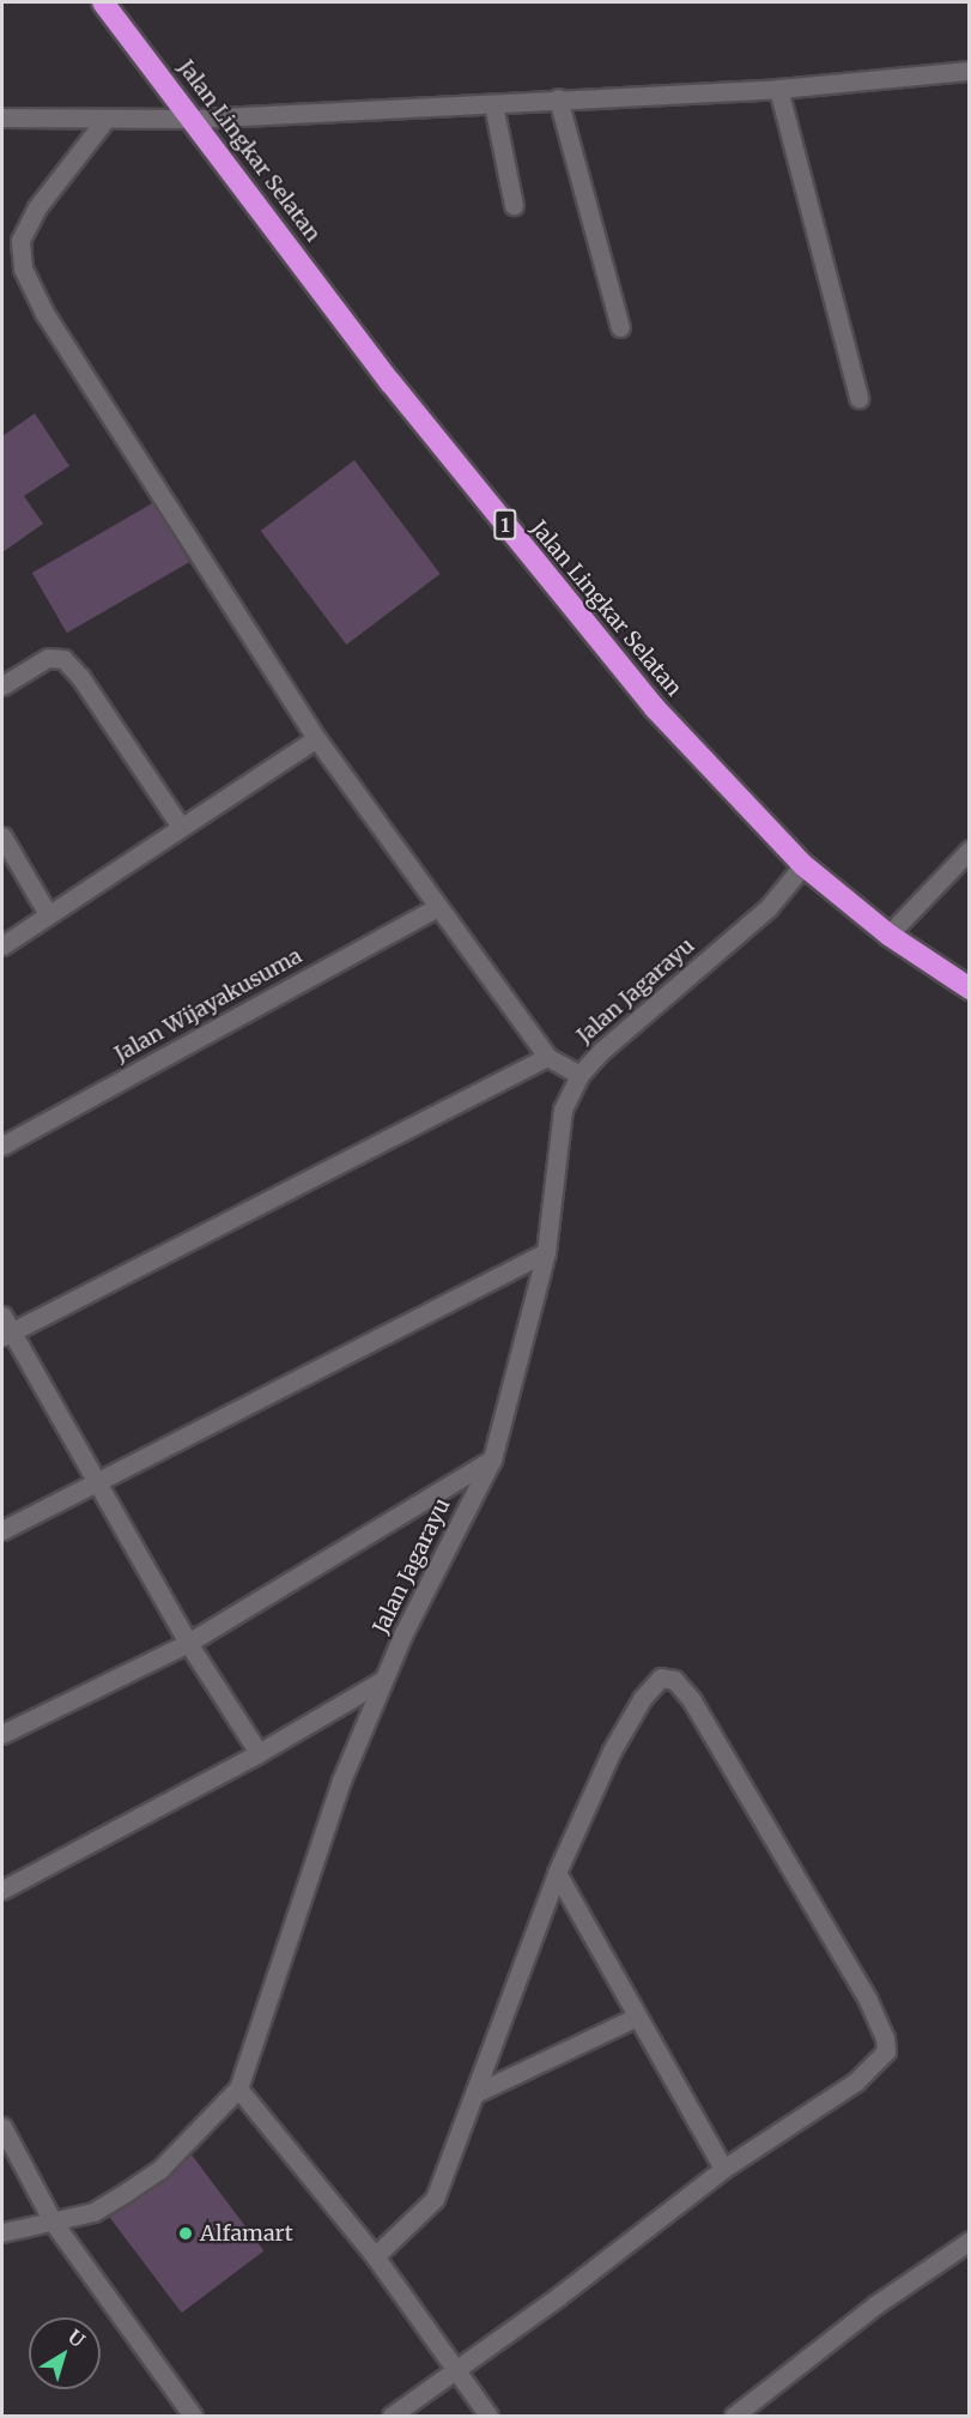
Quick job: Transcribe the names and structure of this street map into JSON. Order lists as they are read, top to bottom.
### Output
{
  "streets": {
    "highway": ["Jalan Lingkar Selatan", "1"],
    "street": ["Jalan Jagarayu", "Jalan Wijayakusuma"]
  },
  "crossings": [
    ["Jalan Lingkar Selatan", "Jalan Jagarayu"]
  ],
  "places": ["Alfamart"],
  "north": "top right"
}
